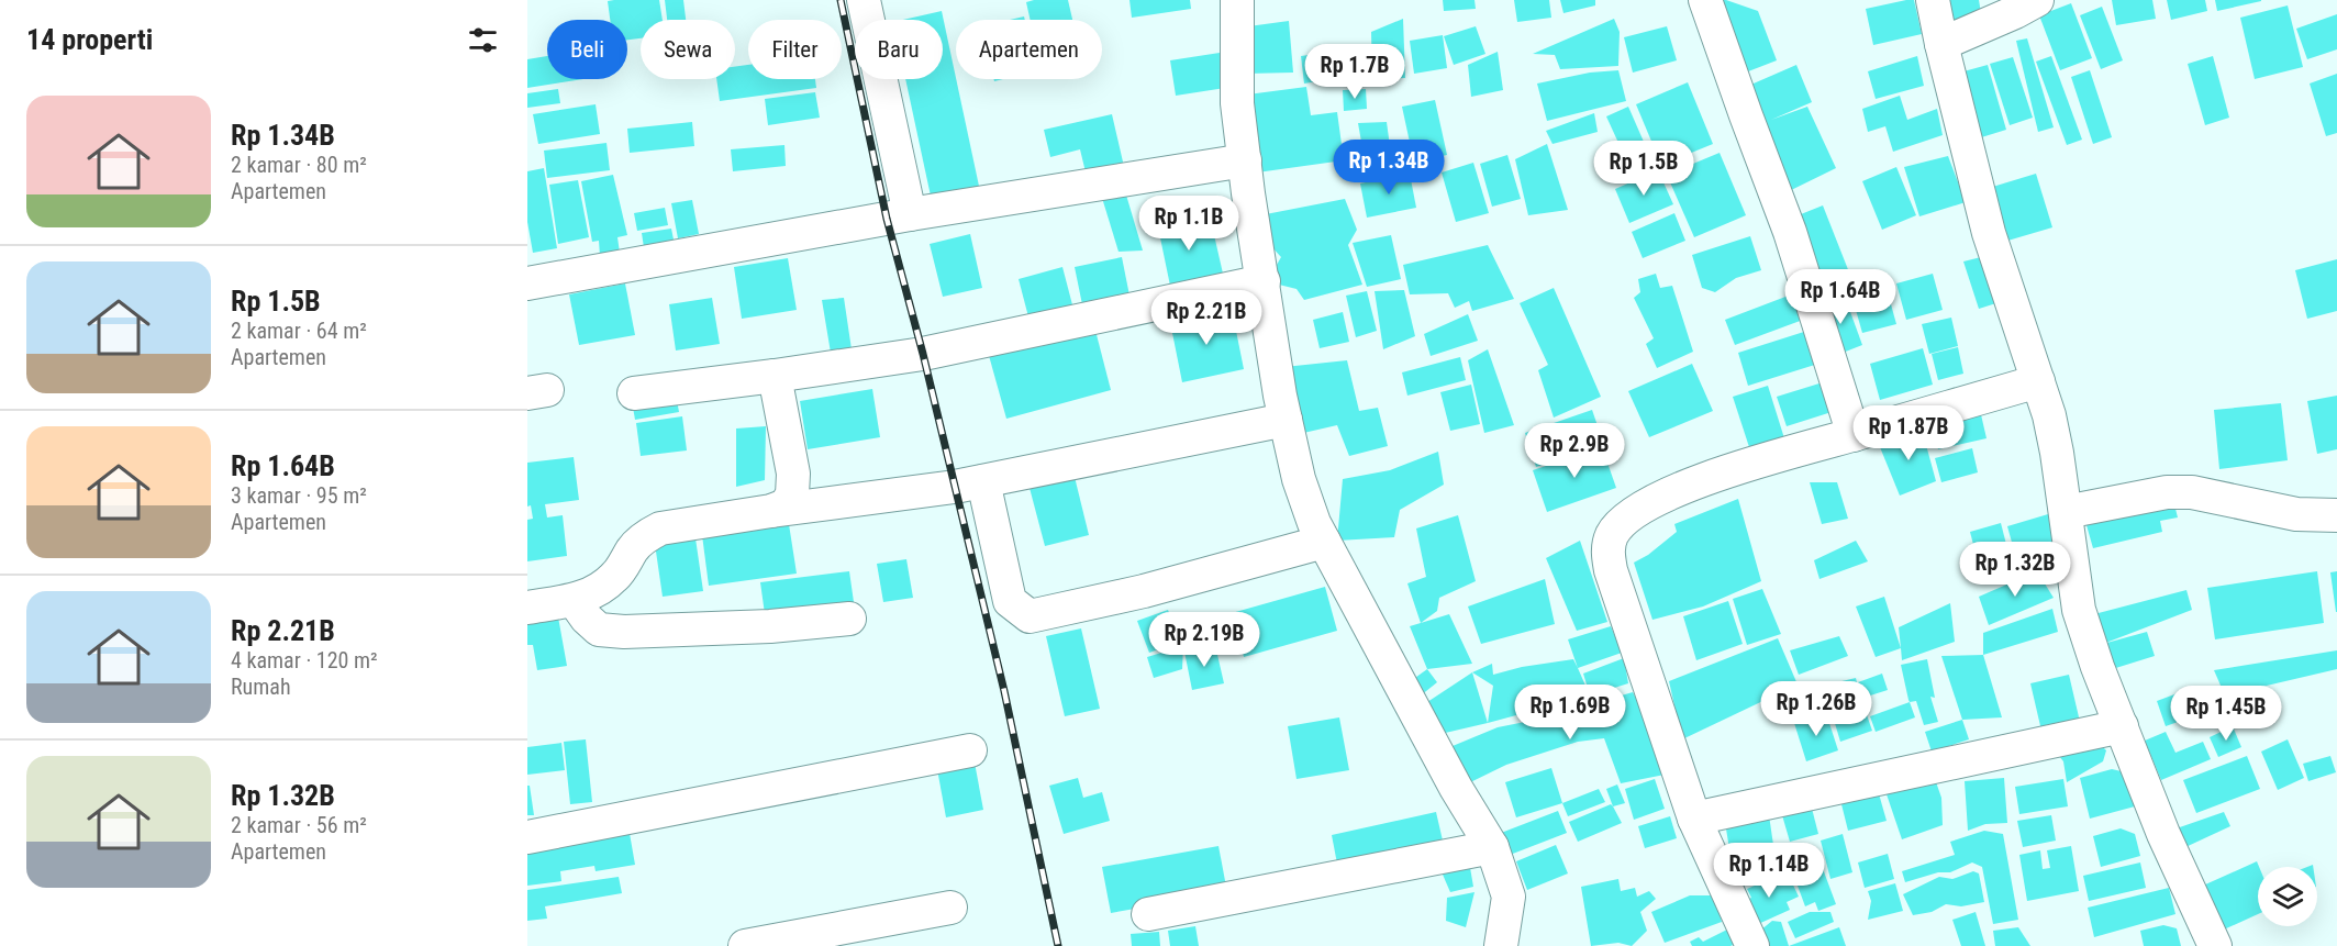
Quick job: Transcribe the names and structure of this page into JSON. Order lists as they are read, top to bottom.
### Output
{
  "page": {
    "heading": "14 properti",
    "chip": [
      "Beli",
      "Sewa",
      "Filter",
      "Baru",
      "Apartemen"
    ],
    "price": [
      "Rp 1.7B",
      "Rp 1.34B",
      "Rp 1.5B",
      "Rp 1.1B",
      "Rp 1.64B",
      "Rp 2.21B",
      "Rp 1.87B",
      "Rp 2.9B",
      "Rp 1.32B",
      "Rp 2.19B",
      "Rp 1.26B",
      "Rp 1.69B",
      "Rp 1.45B",
      "Rp 1.14B"
    ],
    "list": [
      {
        "name": "Rp 1.34B",
        "note": "2 kamar · 80 m² · Apartemen"
      },
      {
        "name": "Rp 1.5B",
        "note": "2 kamar · 64 m² · Apartemen"
      },
      {
        "name": "Rp 1.64B",
        "note": "3 kamar · 95 m² · Apartemen"
      },
      {
        "name": "Rp 2.21B",
        "note": "4 kamar · 120 m² · Rumah"
      },
      {
        "name": "Rp 1.32B",
        "note": "2 kamar · 56 m² · Apartemen"
      }
    ]
  }
}
